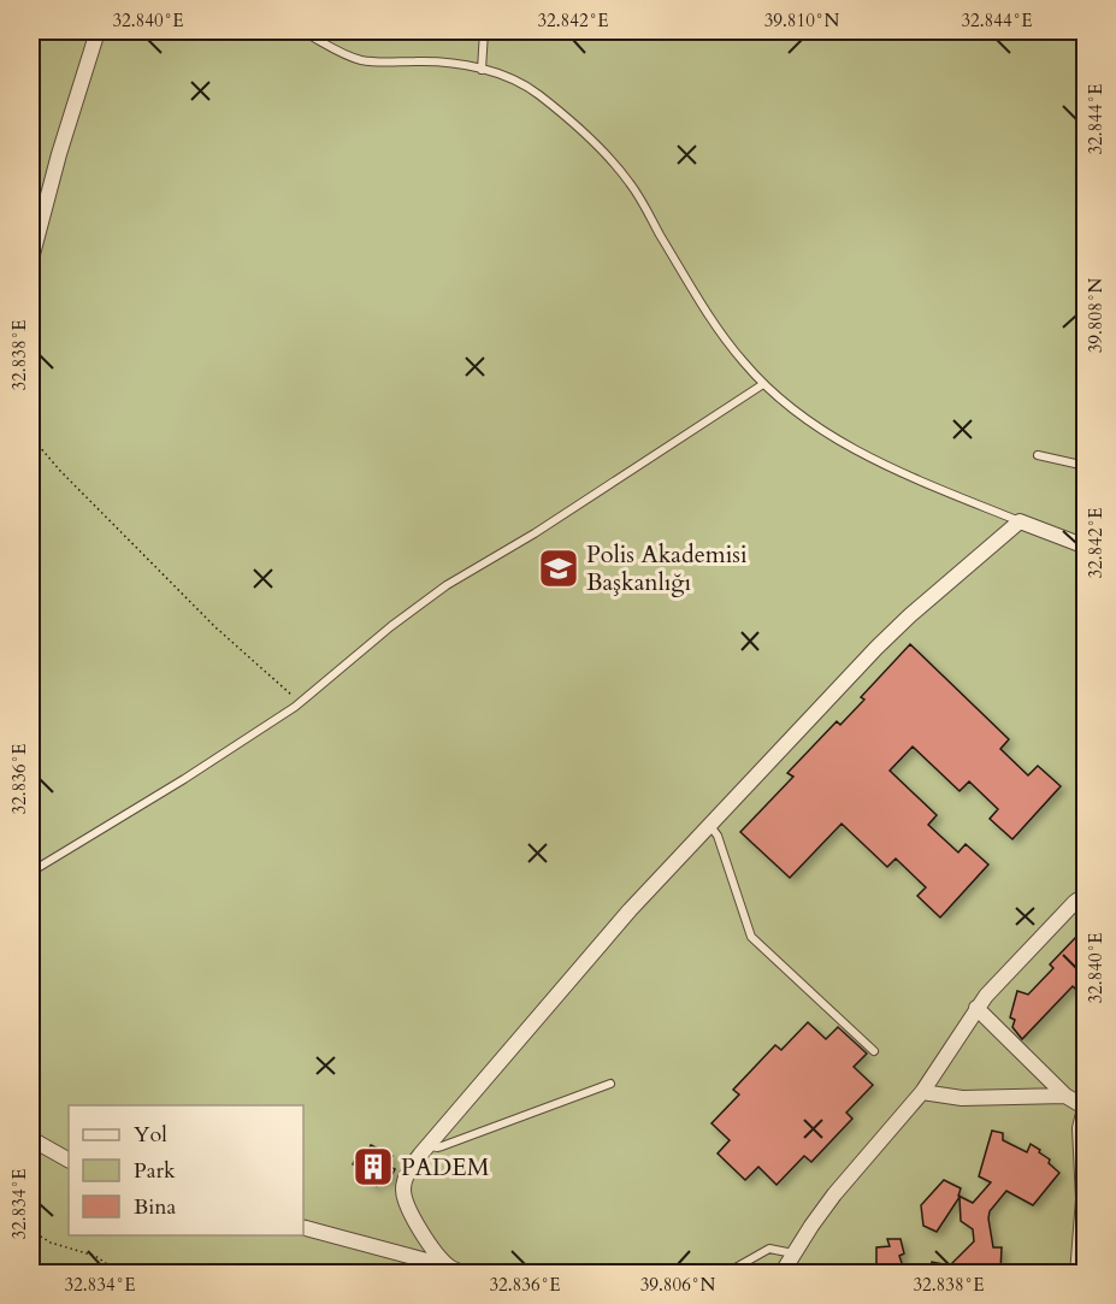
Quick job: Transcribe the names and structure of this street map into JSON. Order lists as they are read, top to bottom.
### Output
{
  "places": {
    "school or university": ["Polis Akademisi Başkanlığı"],
    "building": ["PADEM"]
  },
  "legend": ["Yol", "Park", "Bina"],
  "coordinates": [
    "32.840°E",
    "32.842°E",
    "39.810°N",
    "32.844°E",
    "39.808°N",
    "32.838°E",
    "32.836°E",
    "32.834°E",
    "39.806°N"
  ]
}
